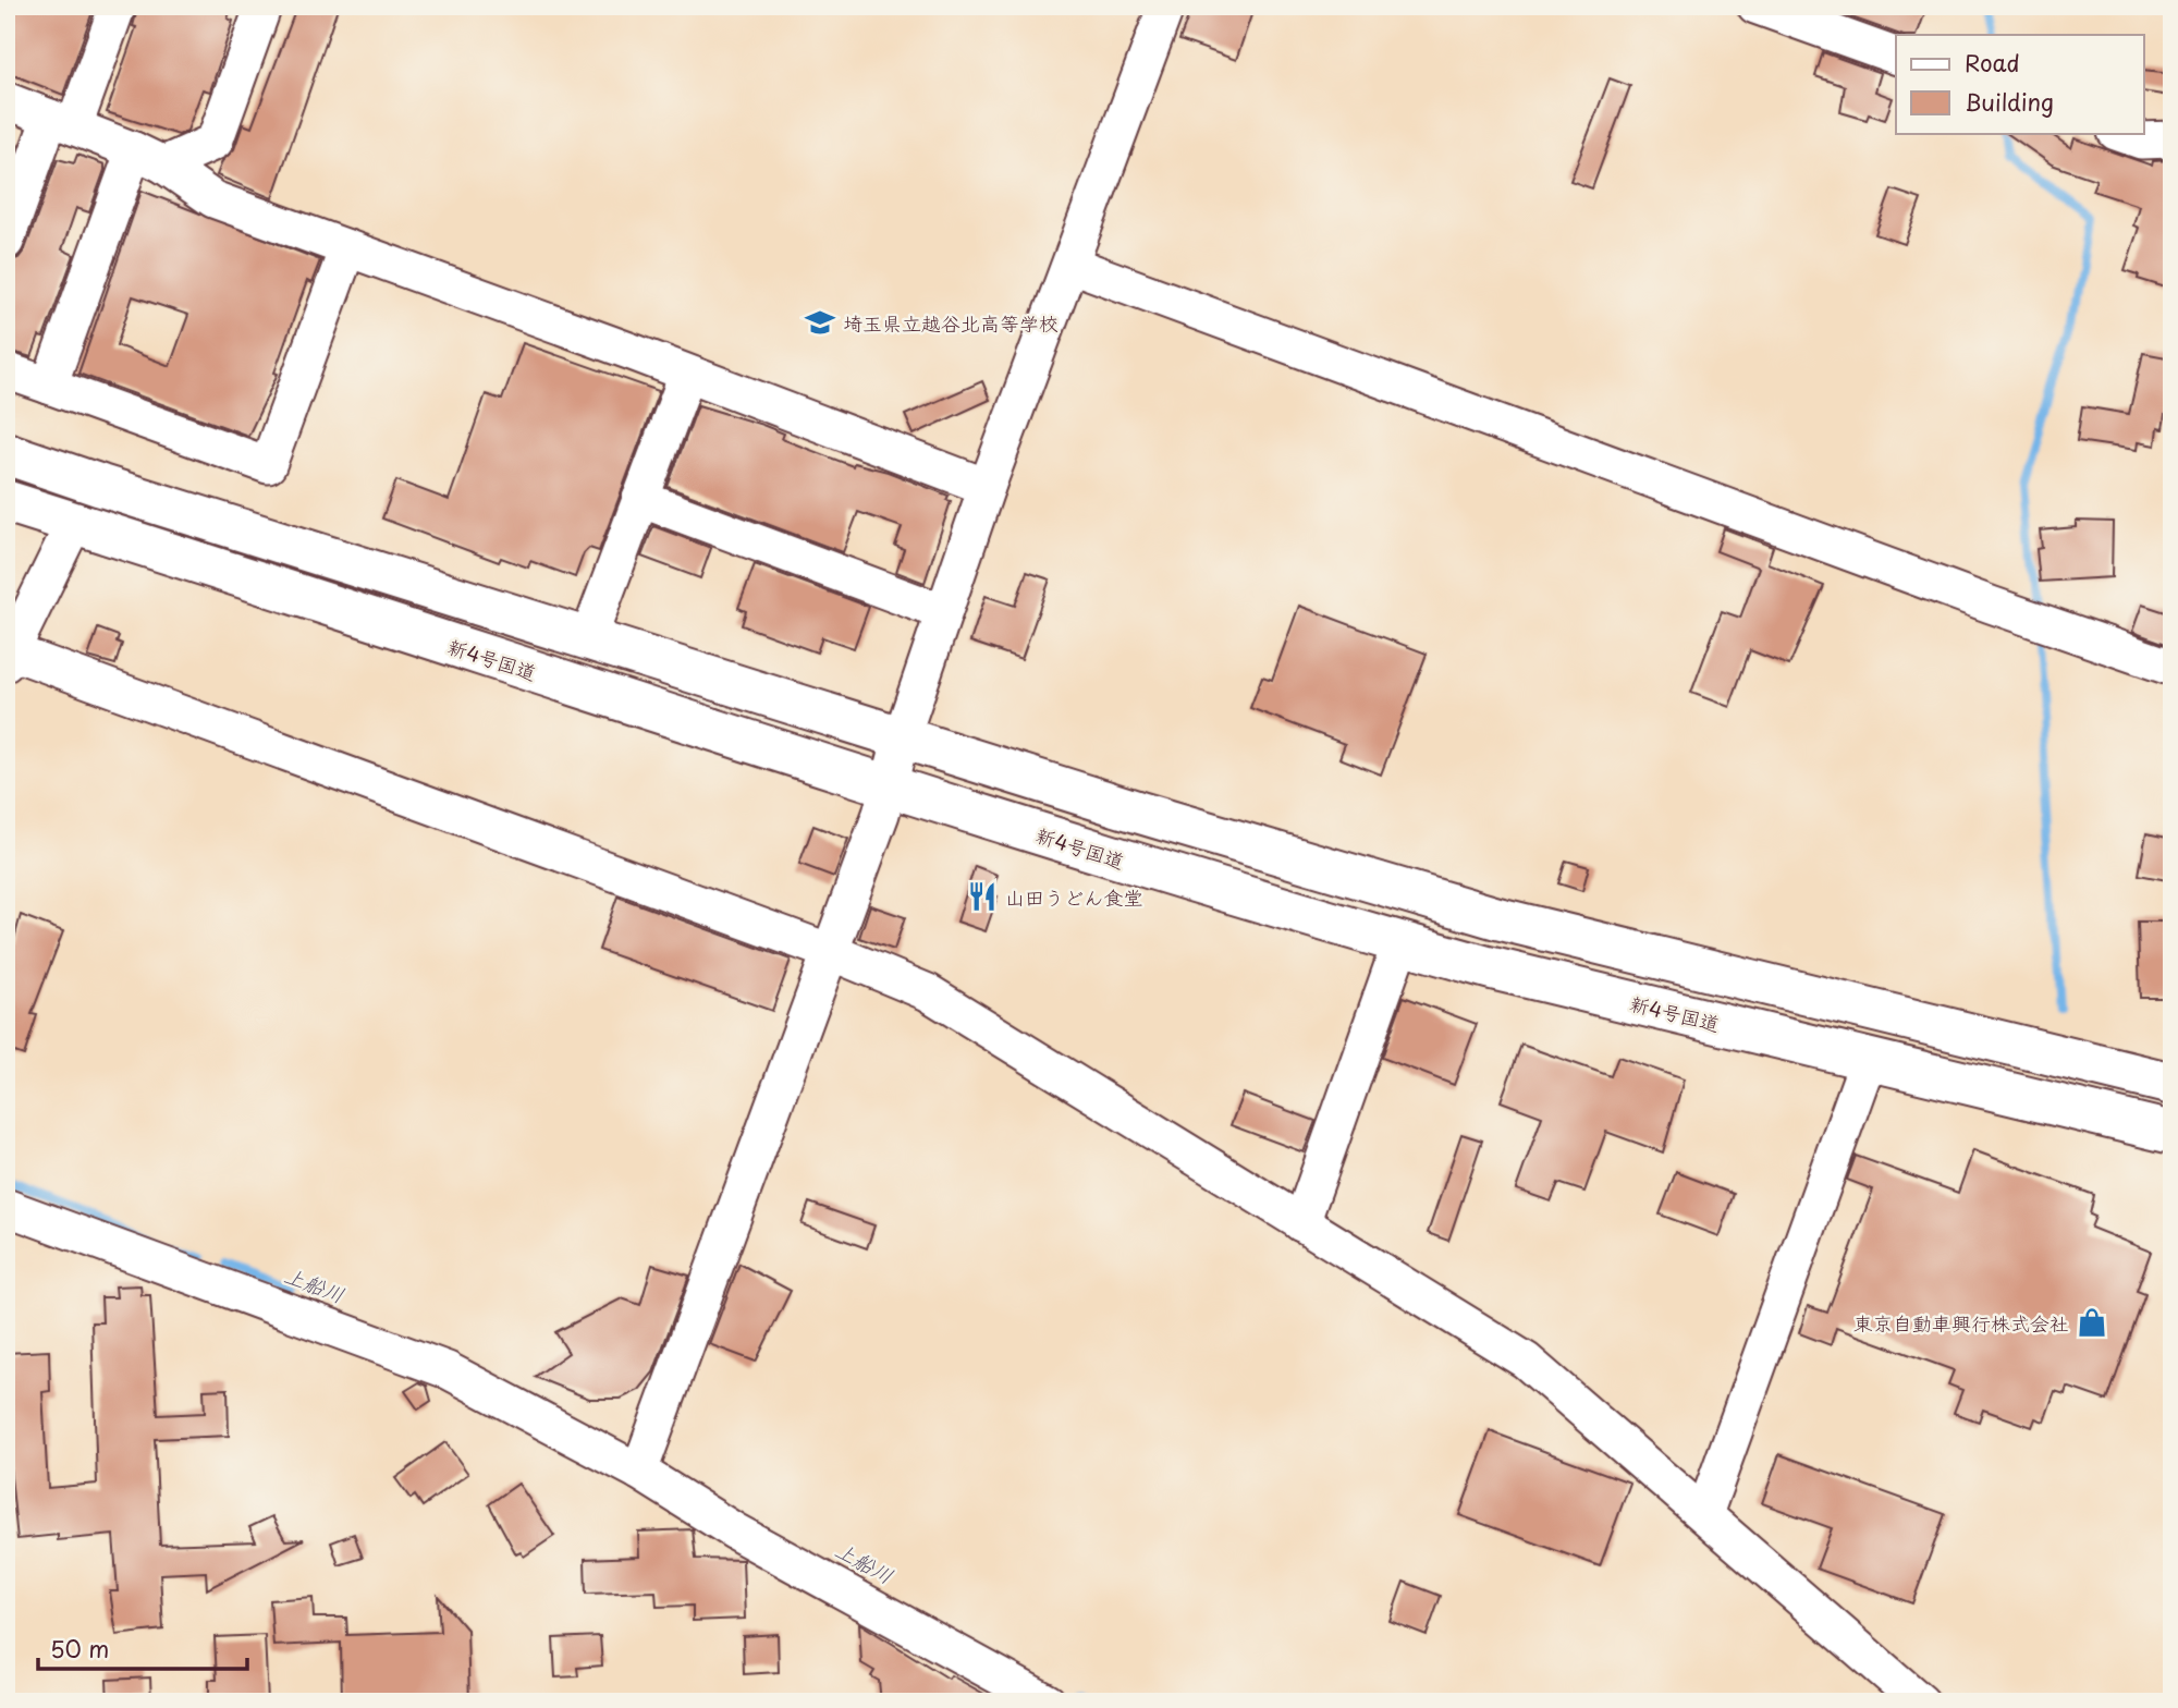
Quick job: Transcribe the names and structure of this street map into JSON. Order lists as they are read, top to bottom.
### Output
{
  "streets": {
    "highway": ["新4号国道"]
  },
  "water": ["上船川"],
  "places": {
    "school or university": ["埼玉県立越谷北高等学校"],
    "restaurant": ["山田うどん食堂"],
    "shop": ["東京自動車興行株式会社"]
  },
  "legend": ["Road", "Building"],
  "scale_bar": "50 m"
}
